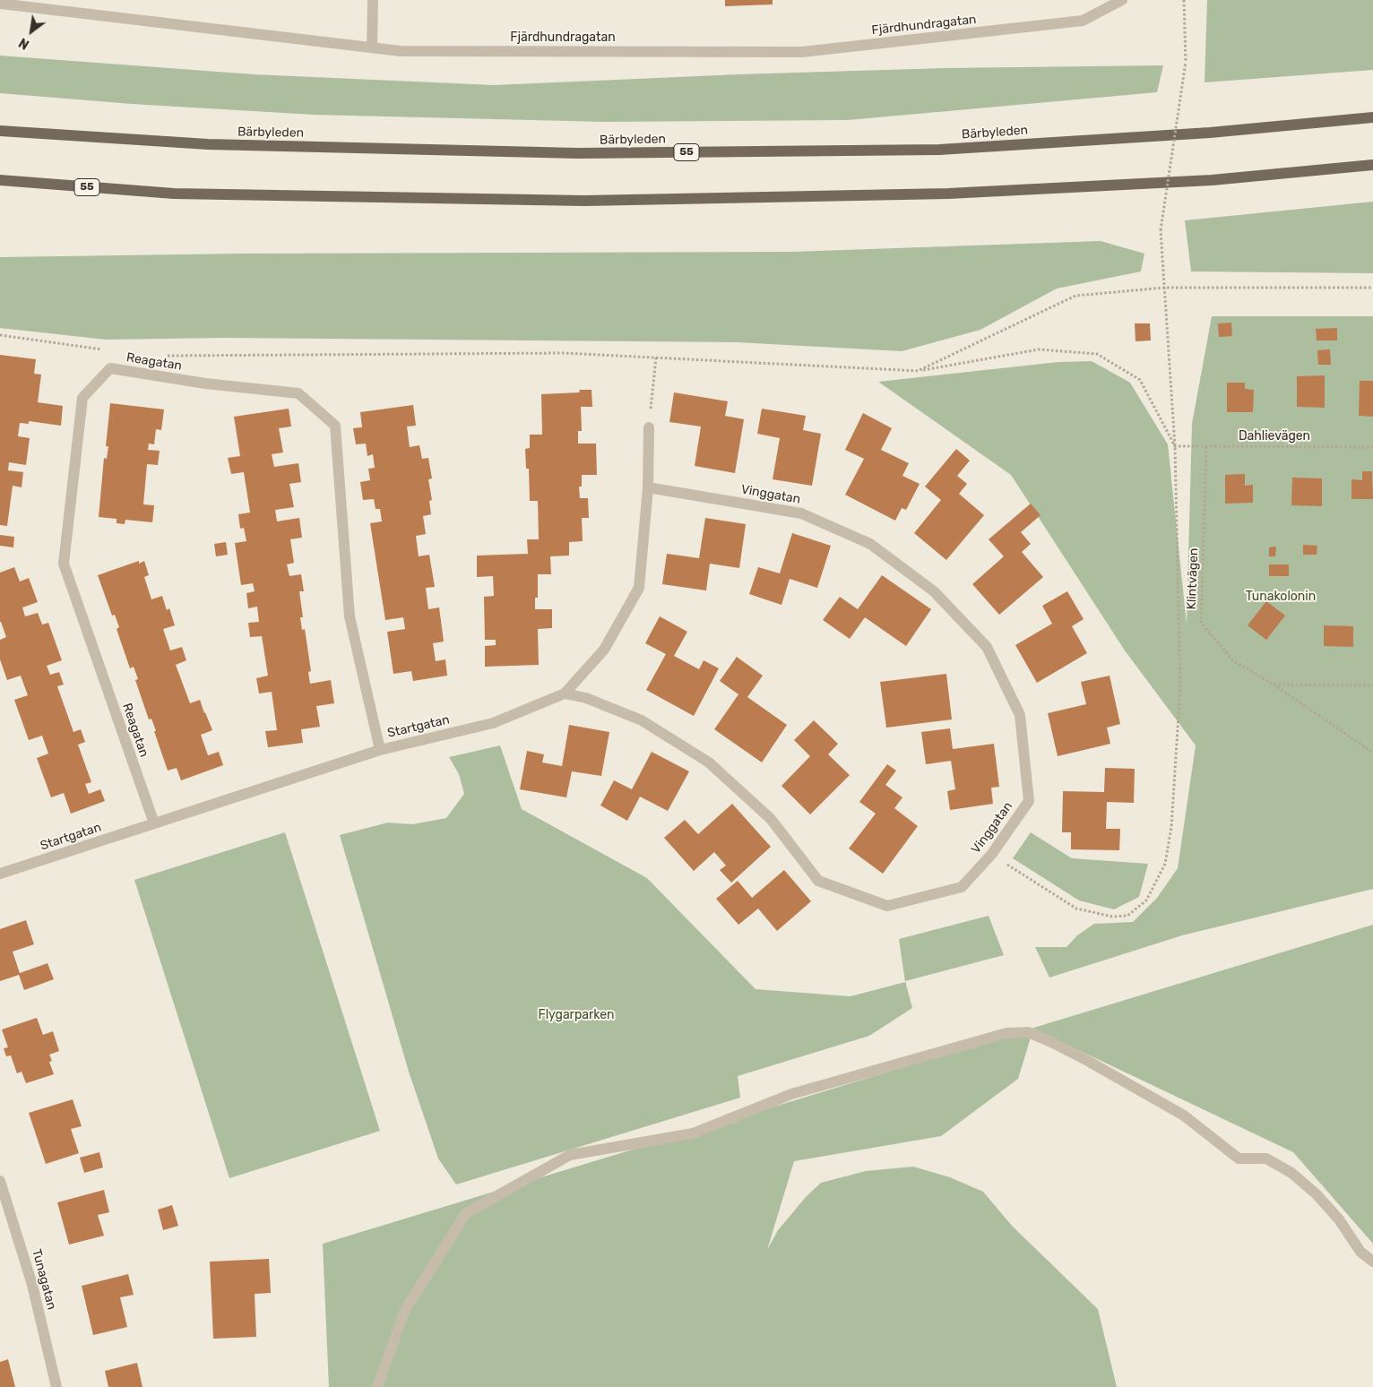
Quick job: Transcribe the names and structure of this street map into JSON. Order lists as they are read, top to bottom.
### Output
{
  "streets": {
    "main road": ["Bärbyleden", "55"],
    "street": [
      "Fjärdhundragatan",
      "Reagatan",
      "Vinggatan",
      "Startgatan",
      "Tunagatan"
    ],
    "path": ["Dahlievägen", "Klintvägen"]
  },
  "crossings": [
    ["Reagatan", "Startgatan"],
    ["Dahlievägen", "Klintvägen"],
    ["Vinggatan", "Startgatan"]
  ],
  "parks": ["Tunakolonin", "Flygarparken"],
  "north": "bottom left"
}
